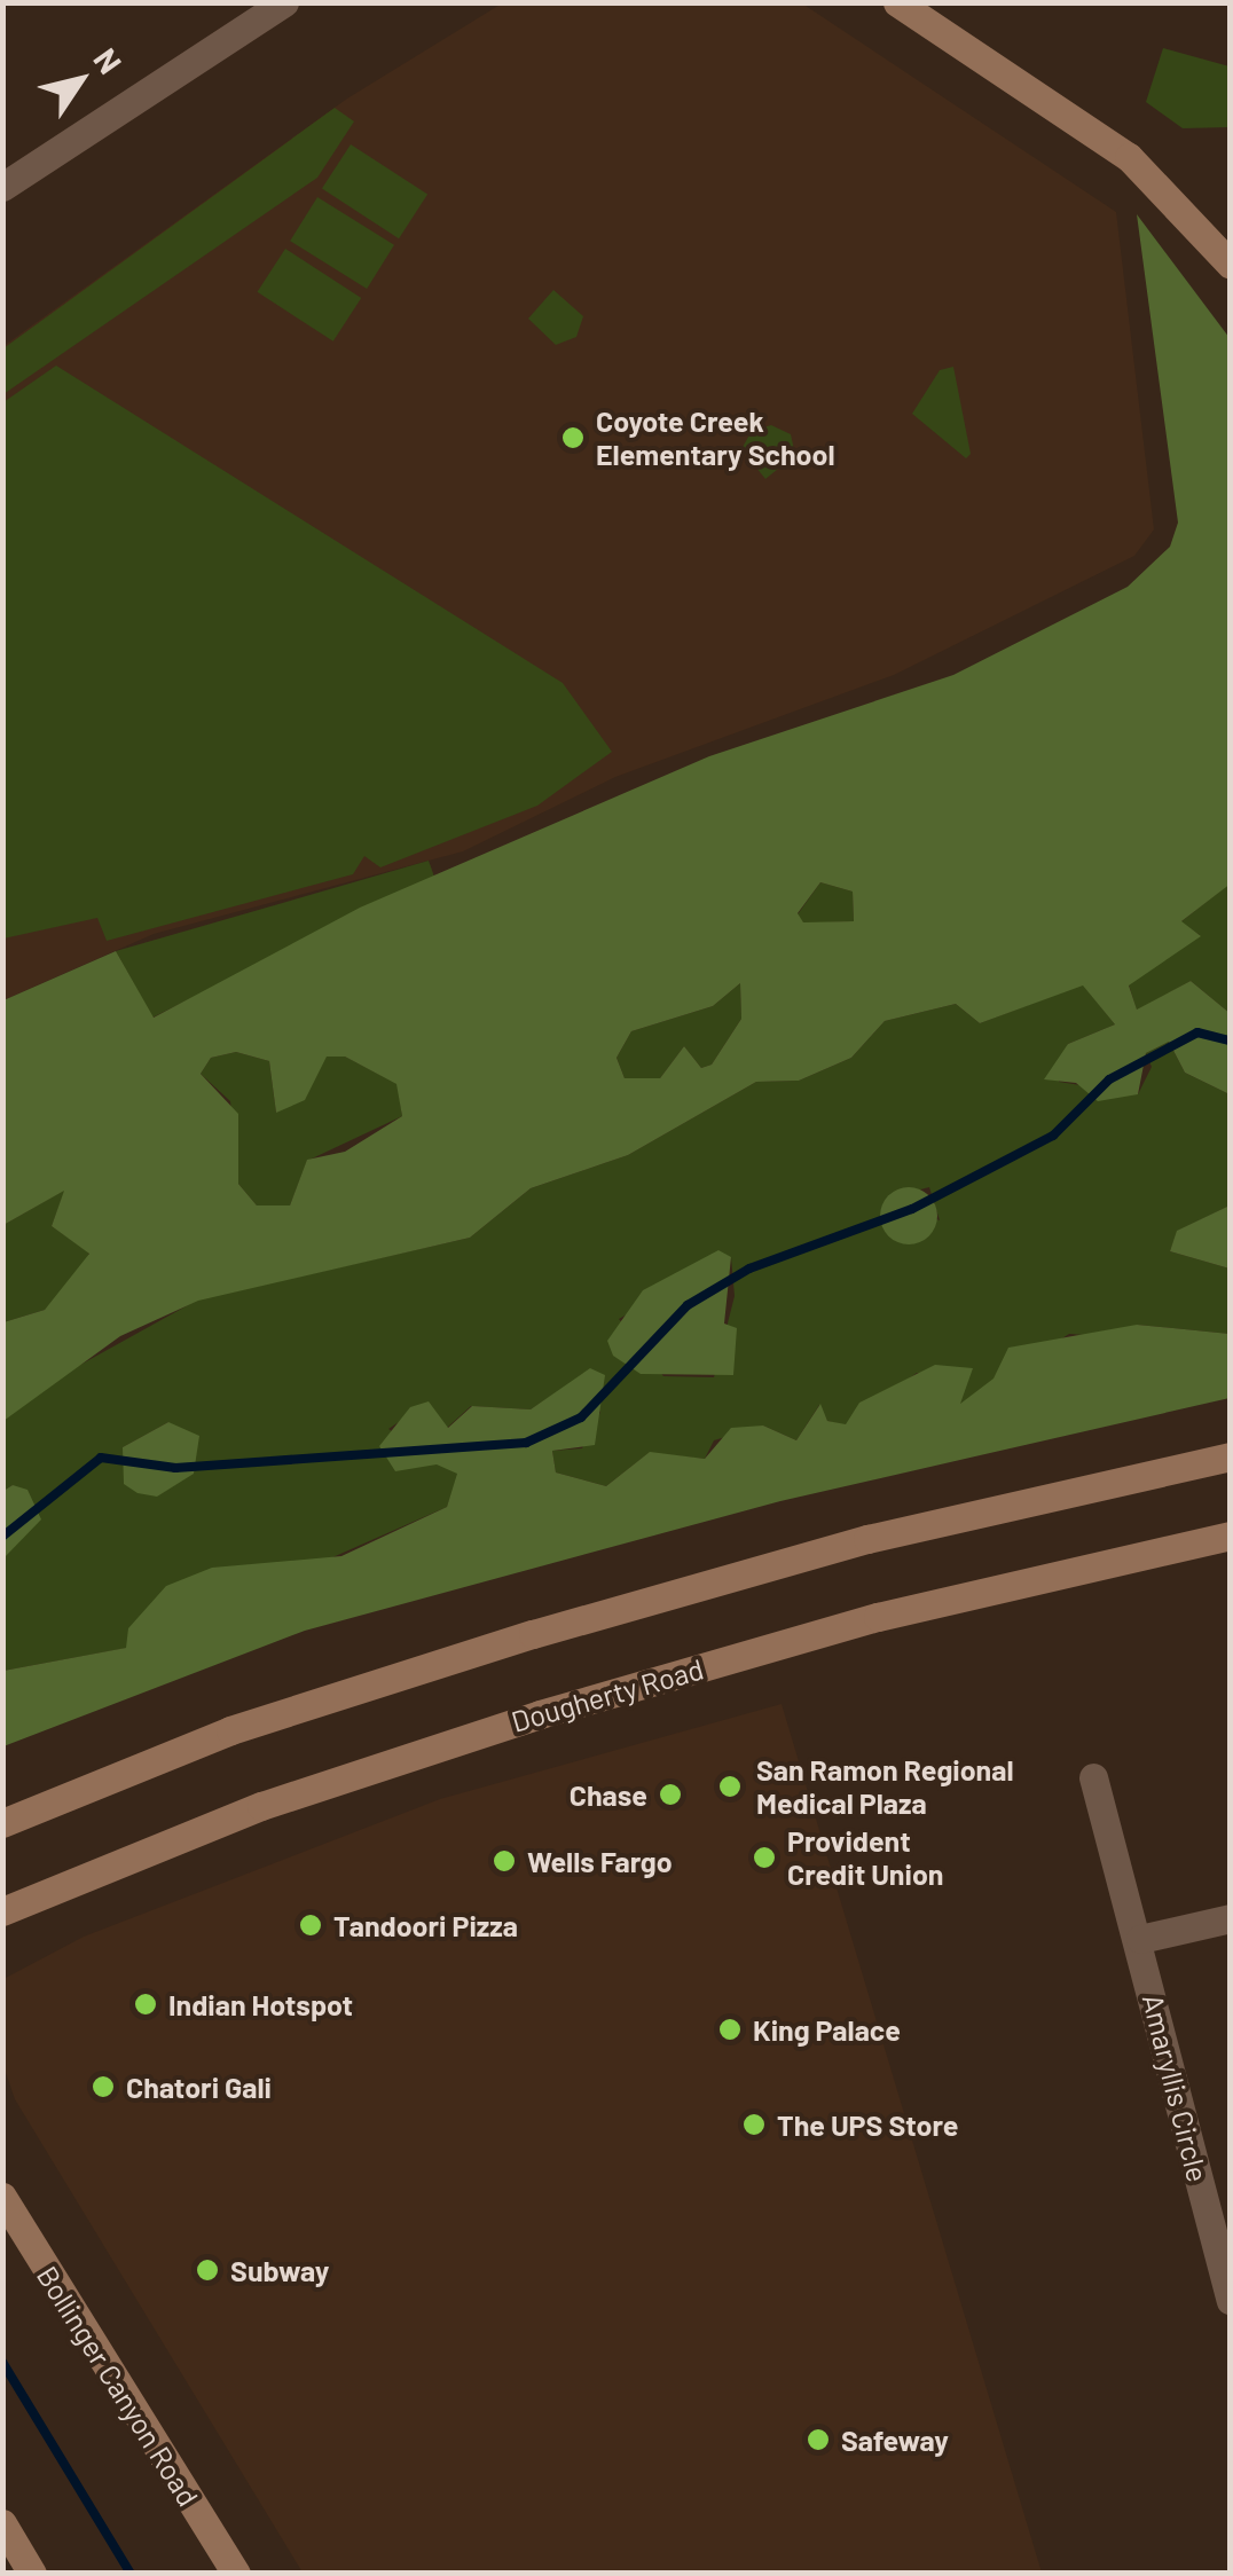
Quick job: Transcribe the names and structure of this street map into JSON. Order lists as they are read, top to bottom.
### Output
{
  "streets": {
    "main road": ["Dougherty Road", "Bollinger Canyon Road"],
    "street": ["Amaryllis Circle"]
  },
  "places": [
    "Coyote Creek Elementary School",
    "San Ramon Regional Medical Plaza",
    "Chase",
    "Provident Credit Union",
    "Wells Fargo",
    "Tandoori Pizza",
    "Indian Hotspot",
    "King Palace",
    "Chatori Gali",
    "The UPS Store",
    "Subway",
    "Safeway"
  ],
  "north": "top right"
}
